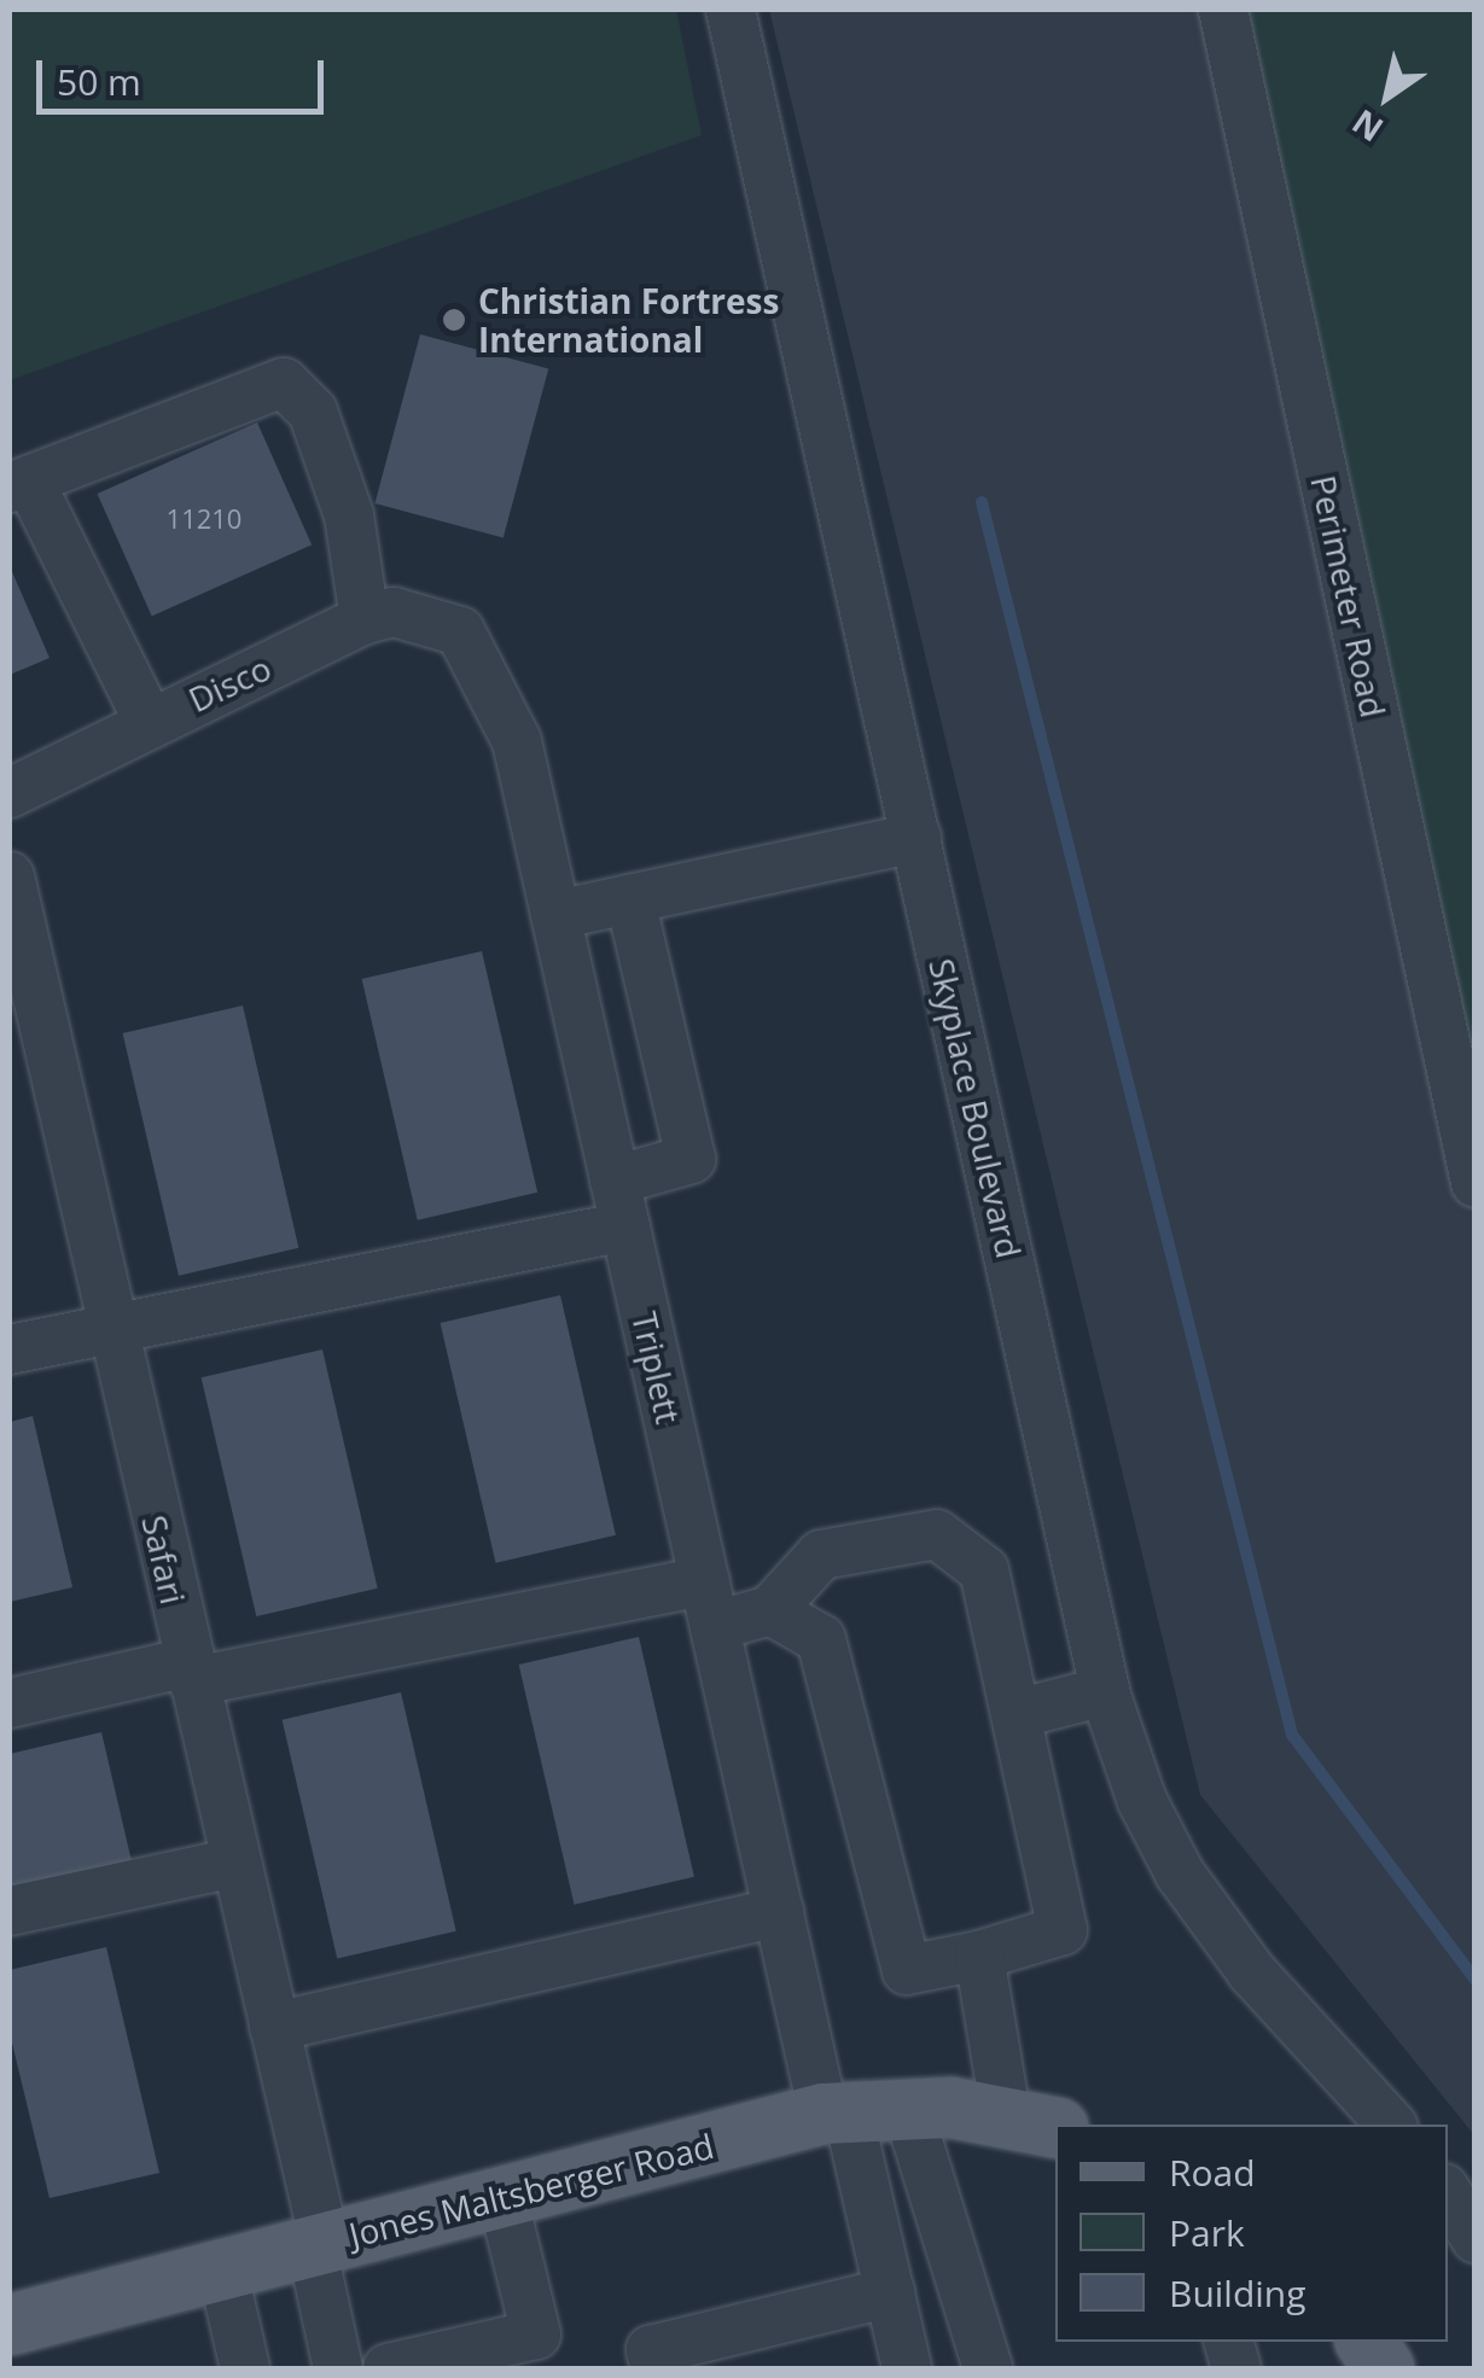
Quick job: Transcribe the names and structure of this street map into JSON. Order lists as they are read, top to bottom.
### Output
{
  "streets": {
    "main road": ["Jones Maltsberger Road"],
    "street": [
      "Perimeter Road",
      "Disco",
      "Skyplace Boulevard",
      "Triplett",
      "Safari"
    ]
  },
  "crossings": [
    ["Disco", "Triplett"],
    ["Triplett", "Jones Maltsberger Road"],
    ["Safari", "Jones Maltsberger Road"]
  ],
  "places": ["Christian Fortress International"],
  "house_numbers": ["11210"],
  "legend": ["Road", "Park", "Building"],
  "scale_bar": "50 m",
  "north": "bottom left"
}
